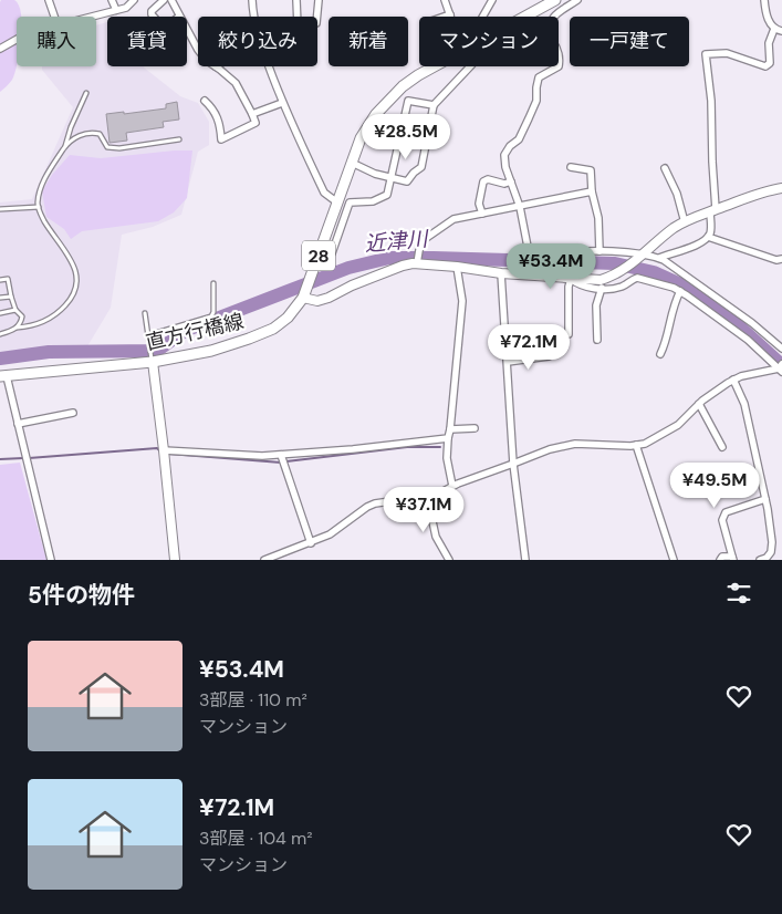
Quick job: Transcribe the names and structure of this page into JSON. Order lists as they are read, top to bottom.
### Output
{
  "streets": {
    "main road": ["28", "直方行橋線"]
  },
  "water": ["近津川"],
  "page": {
    "chip": [
      "購入",
      "賃貸",
      "絞り込み",
      "新着",
      "マンション",
      "一戸建て"
    ],
    "price": [
      "¥28.5M",
      "¥53.4M",
      "¥72.1M",
      "¥49.5M",
      "¥37.1M"
    ],
    "heading": "5件の物件",
    "list": [
      {
        "name": "¥53.4M",
        "note": "3部屋 · 110 m² · マンション"
      },
      {
        "name": "¥72.1M",
        "note": "3部屋 · 104 m² · マンション"
      }
    ]
  }
}
